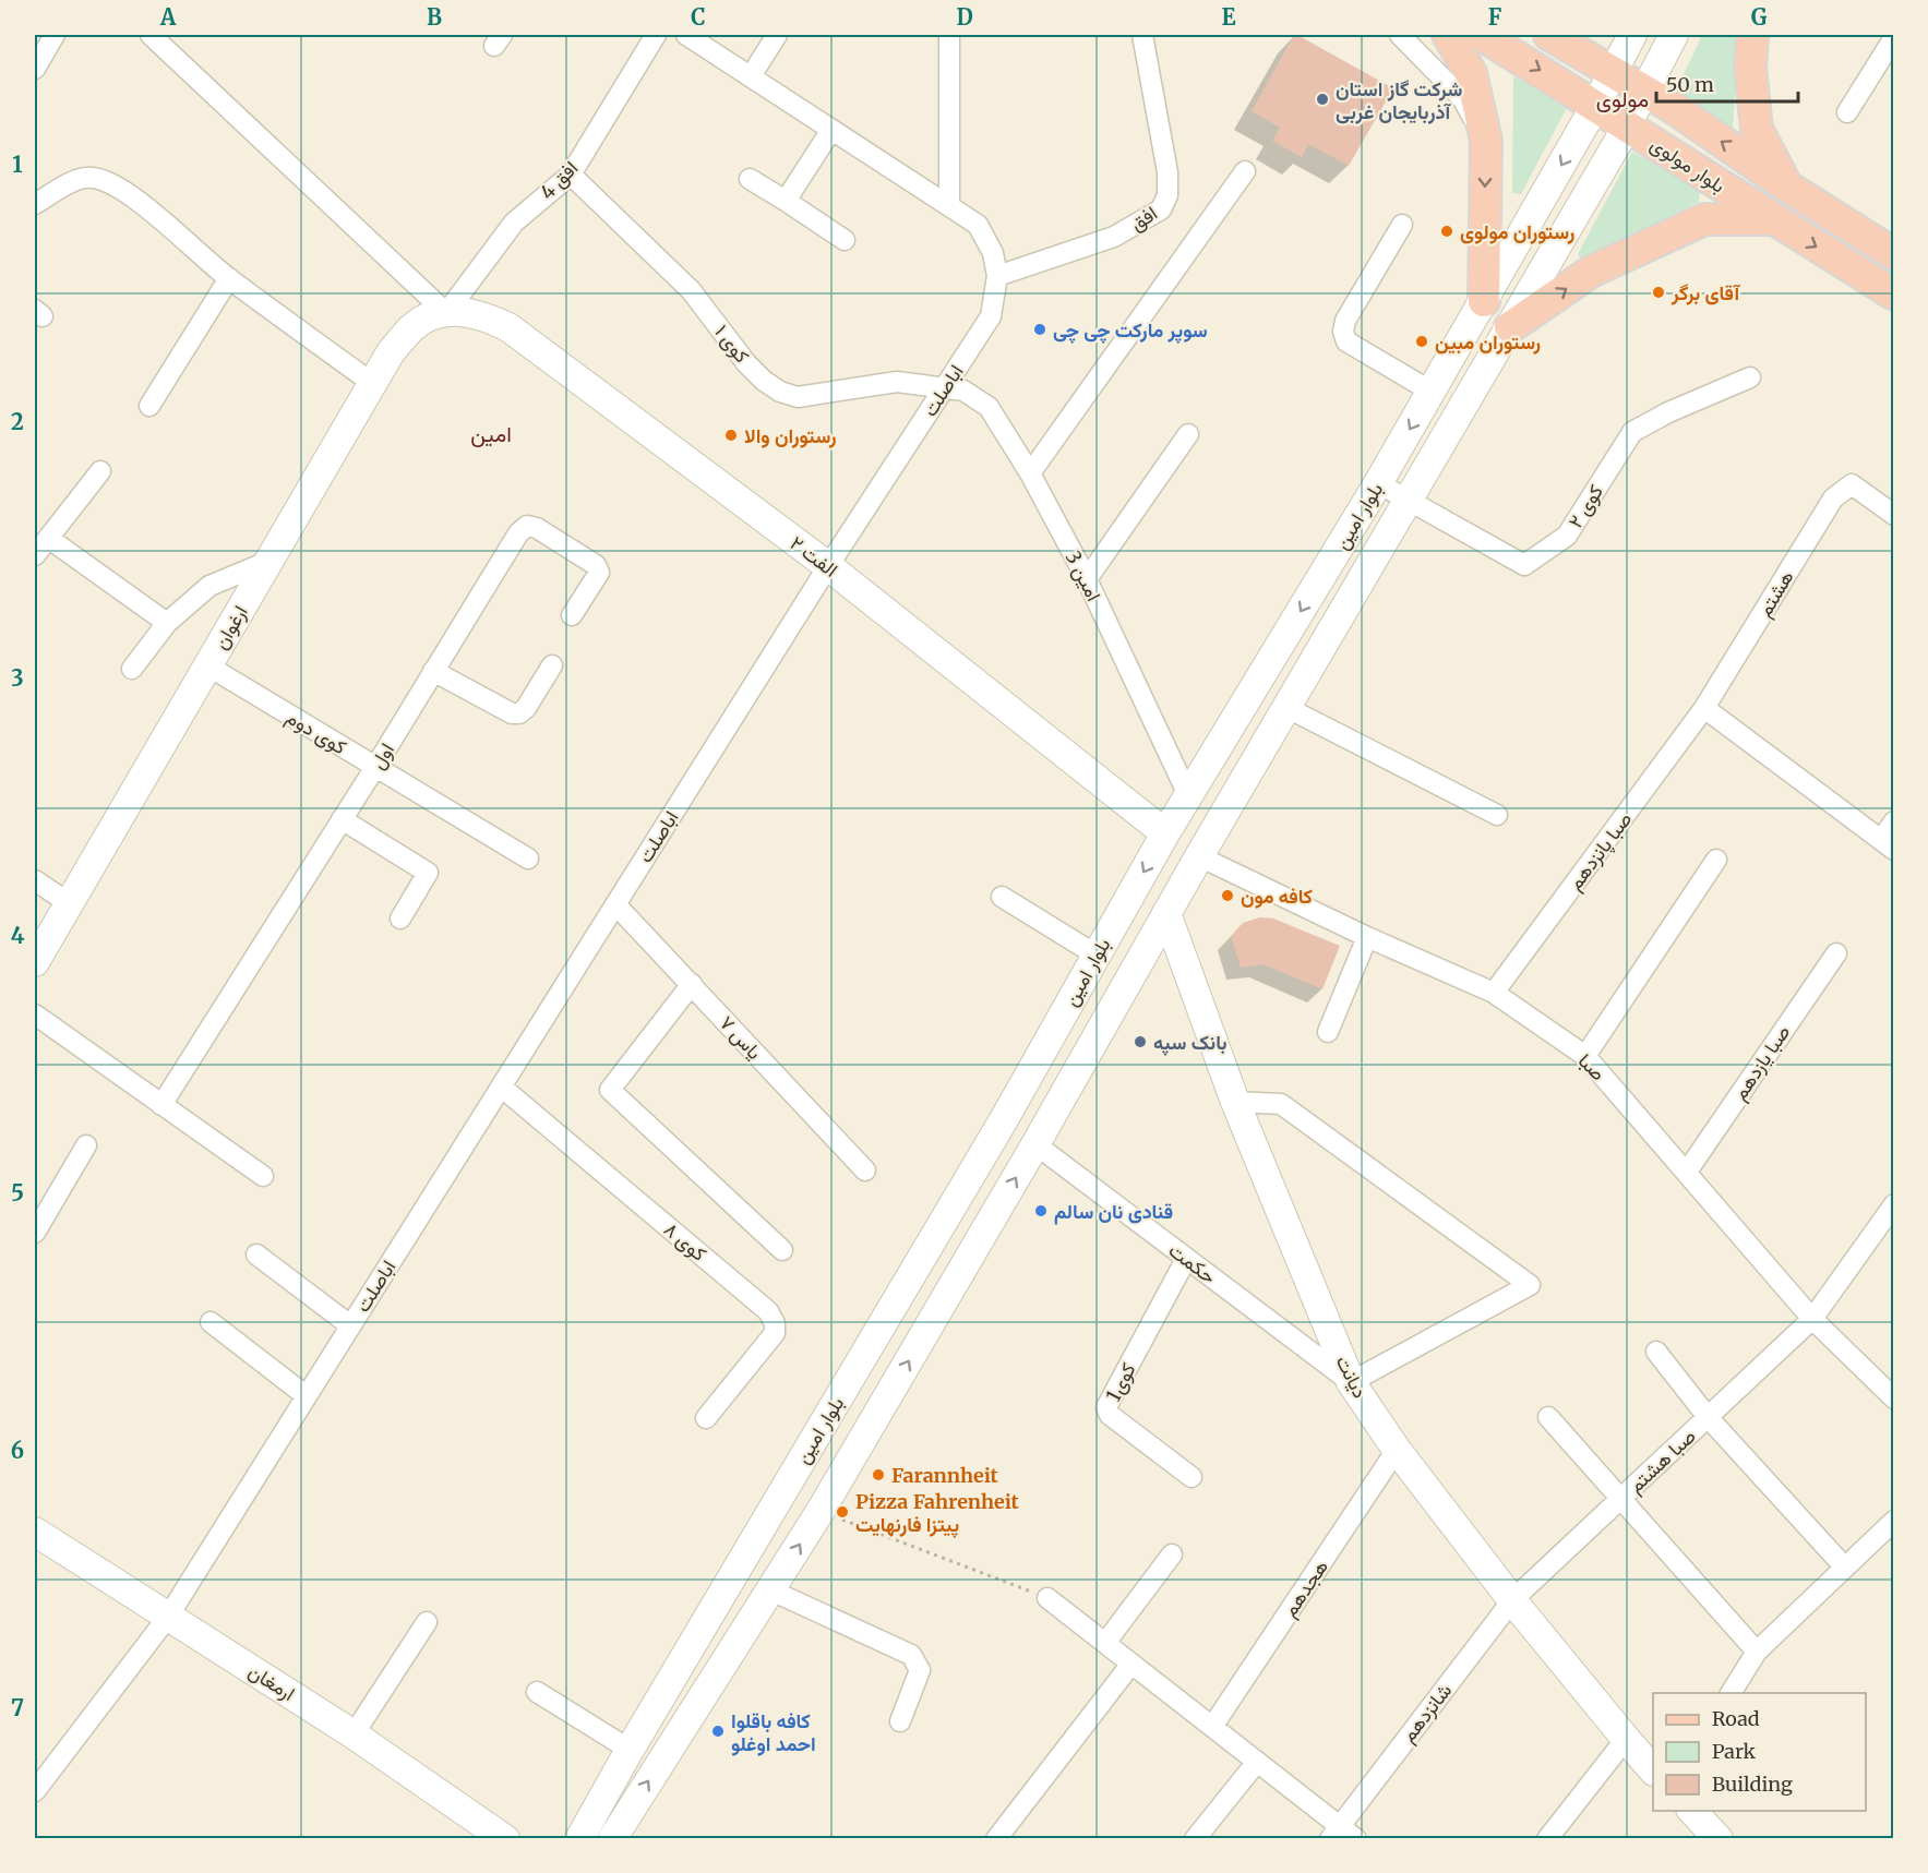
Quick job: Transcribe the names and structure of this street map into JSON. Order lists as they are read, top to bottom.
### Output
{
  "streets": {
    "main road": [
      "بلوار مولوی",
      "بلوار امین",
      "الفت ۲",
      "ارغوان",
      "دیانت",
      "ارمغان"
    ],
    "street": [
      "افق 4",
      "افق",
      "کوی ۱",
      "اباصلت",
      "کوی ۲",
      "امین 3",
      "هشتم",
      "کوی دوم",
      "اول",
      "صبا پانزدهم",
      "یاس ۷",
      "صبا یازدهم",
      "صبا",
      "کوی ۸",
      "حکمت",
      "کوی1",
      "صبا هشتم",
      "هجدهم",
      "شانزدهم"
    ]
  },
  "crossings": [
    ["بلوار مولوی", "بلوار امین"],
    ["افق 4", "کوی ۱"],
    ["افق 4", "الفت ۲"],
    ["افق 4", "ارغوان"],
    ["افق", "اباصلت"],
    ["کوی ۱", "اباصلت"],
    ["کوی ۱", "امین 3"],
    ["اباصلت", "الفت ۲"],
    ["اباصلت", "امین 3"],
    ["اباصلت", "یاس ۷"],
    ["اباصلت", "کوی ۸"],
    ["اباصلت", "ارمغان"],
    ["کوی ۲", "بلوار امین"],
    ["بلوار امین", "الفت ۲"],
    ["بلوار امین", "امین 3"],
    ["بلوار امین", "صبا"],
    ["بلوار امین", "حکمت"],
    ["بلوار امین", "دیانت"],
    ["الفت ۲", "ارغوان"],
    ["هشتم", "صبا پانزدهم"],
    ["ارغوان", "کوی دوم"],
    ["کوی دوم", "اول"],
    ["صبا پانزدهم", "صبا"],
    ["صبا یازدهم", "صبا"],
    ["صبا", "صبا هشتم"],
    ["حکمت", "دیانت"],
    ["حکمت", "کوی1"],
    ["دیانت", "صبا هشتم"],
    ["دیانت", "هجدهم"],
    ["دیانت", "شانزدهم"],
    ["صبا هشتم", "شانزدهم"]
  ],
  "districts": ["مولوی", "امین"],
  "places": [
    "شرکت گاز استان آذربایجان غربی",
    "رستوران مولوی",
    "آقاى برگر",
    "سوپر مارکت چی چی",
    "رستوران مبین",
    "رستوران والا",
    "کافه مون",
    "بانک سپه",
    "قنادی نان سالم",
    "Farannheit",
    "Pizza Fahrenheit پیتزا فارنهایت",
    "کافه باقلوا احمد اوغلو"
  ],
  "legend": ["Road", "Park", "Building"],
  "scale_bar": "50 m",
  "grid": {
    "columns": [
      "A",
      "B",
      "C",
      "D",
      "E",
      "F",
      "G"
    ],
    "rows": [
      "1",
      "2",
      "3",
      "4",
      "5",
      "6",
      "7"
    ]
  }
}
